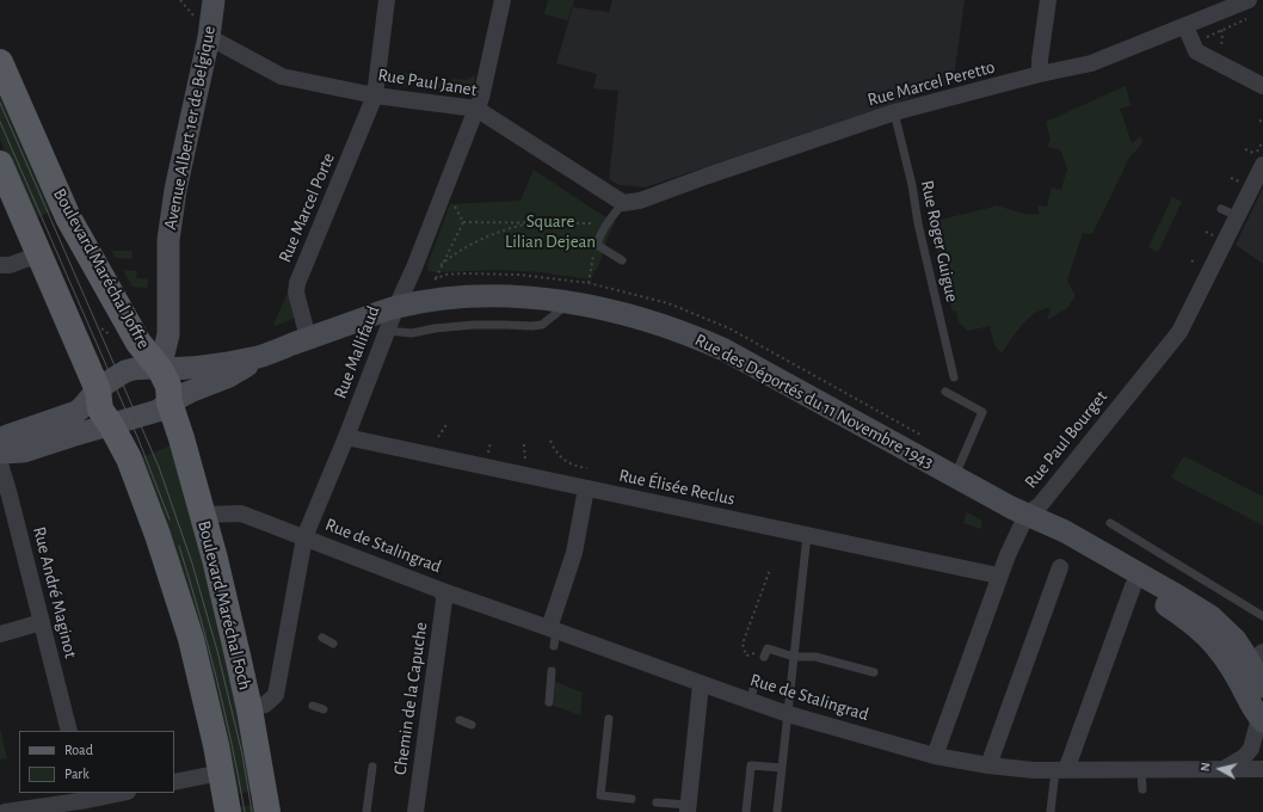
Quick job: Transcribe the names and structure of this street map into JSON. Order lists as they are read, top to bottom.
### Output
{
  "streets": {
    "main road": ["Boulevard Maréchal Joffre", "Boulevard Maréchal Foch"],
    "street": [
      "Rue Paul Janet",
      "Rue Marcel Peretto",
      "Avenue Albert 1er de Belgique",
      "Rue Marcel Porte",
      "Rue Mallifaud",
      "Rue des Déportés du 11 Novembre 1943",
      "Rue Paul Bourget",
      "Rue Élisée Reclus",
      "Rue de Stalingrad",
      "Rue André Maginot",
      "Chemin de la Capuche"
    ],
    "lane": ["Rue Roger Guigue"]
  },
  "crossings": [
    ["Rue Paul Janet", "Rue Marcel Peretto"],
    ["Rue Paul Janet", "Avenue Albert 1er de Belgique"],
    ["Rue Paul Janet", "Rue Marcel Porte"],
    ["Rue Paul Janet", "Rue Mallifaud"],
    ["Rue Marcel Peretto", "Rue Roger Guigue"],
    ["Avenue Albert 1er de Belgique", "Boulevard Maréchal Joffre"],
    ["Rue Marcel Porte", "Rue des Déportés du 11 Novembre 1943"],
    ["Boulevard Maréchal Joffre", "Boulevard Maréchal Foch"],
    ["Rue Mallifaud", "Rue des Déportés du 11 Novembre 1943"],
    ["Rue Mallifaud", "Rue Élisée Reclus"],
    ["Rue Mallifaud", "Rue de Stalingrad"],
    ["Rue Mallifaud", "Boulevard Maréchal Foch"],
    ["Rue des Déportés du 11 Novembre 1943", "Rue Paul Bourget"],
    ["Rue Paul Bourget", "Rue Élisée Reclus"],
    ["Rue Paul Bourget", "Rue de Stalingrad"],
    ["Rue de Stalingrad", "Boulevard Maréchal Foch"],
    ["Rue de Stalingrad", "Chemin de la Capuche"]
  ],
  "parks": ["Square Lilian Dejean"],
  "legend": ["Road", "Park"],
  "north": "left"
}
